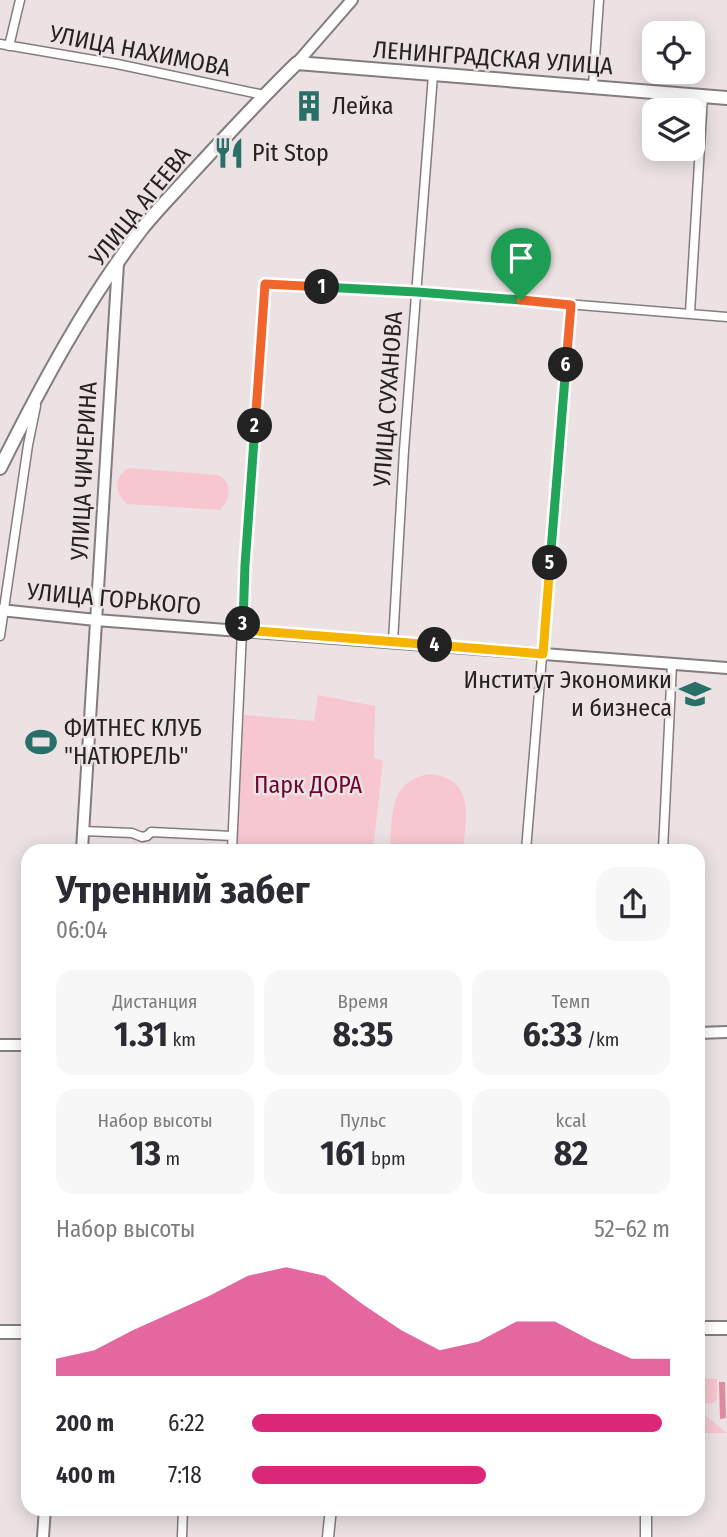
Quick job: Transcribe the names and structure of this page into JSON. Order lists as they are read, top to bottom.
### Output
{
  "streets": {
    "main road": [
      "ЛЕНИНГРАДСКАЯ УЛИЦА",
      "УЛИЦА АГЕЕВА",
      "УЛИЦА ЧИЧЕРИНА",
      "УЛИЦА ГОРЬКОГО"
    ],
    "street": ["УЛИЦА НАХИМОВА", "УЛИЦА СУХАНОВА"]
  },
  "crossings": [
    ["УЛИЦА НАХИМОВА", "УЛИЦА АГЕЕВА"],
    ["ЛЕНИНГРАДСКАЯ УЛИЦА", "УЛИЦА АГЕЕВА"],
    ["ЛЕНИНГРАДСКАЯ УЛИЦА", "УЛИЦА СУХАНОВА"],
    ["УЛИЦА АГЕЕВА", "УЛИЦА ЧИЧЕРИНА"],
    ["УЛИЦА СУХАНОВА", "УЛИЦА ГОРЬКОГО"],
    ["УЛИЦА ЧИЧЕРИНА", "УЛИЦА ГОРЬКОГО"]
  ],
  "parks": ["Парк ДОРА"],
  "places": {
    "building": ["Лейка"],
    "restaurant": ["Pit Stop"],
    "school or university": ["Институт Экономики и бизнеса"],
    "sports": ["ФИТНЕС КЛУБ \"НАТЮРЕЛЬ\""]
  },
  "page": {
    "pins": [
      "1",
      "6",
      "2",
      "5",
      "3",
      "4"
    ],
    "heading": ["Утренний забег", "06:04"],
    "stats": [
      ["Дистанция", "1.31 km"],
      ["Время", "8:35"],
      ["Темп", "6:33 /km"],
      ["Набор высоты", "13 m"],
      ["Пульс", "161 bpm"],
      ["kcal", "82"]
    ],
    "chart": ["Набор высоты", "52–62 m"],
    "list": [
      {
        "name": "200 m",
        "note": "6:22"
      },
      {
        "name": "400 m",
        "note": "7:18"
      }
    ]
  }
}
